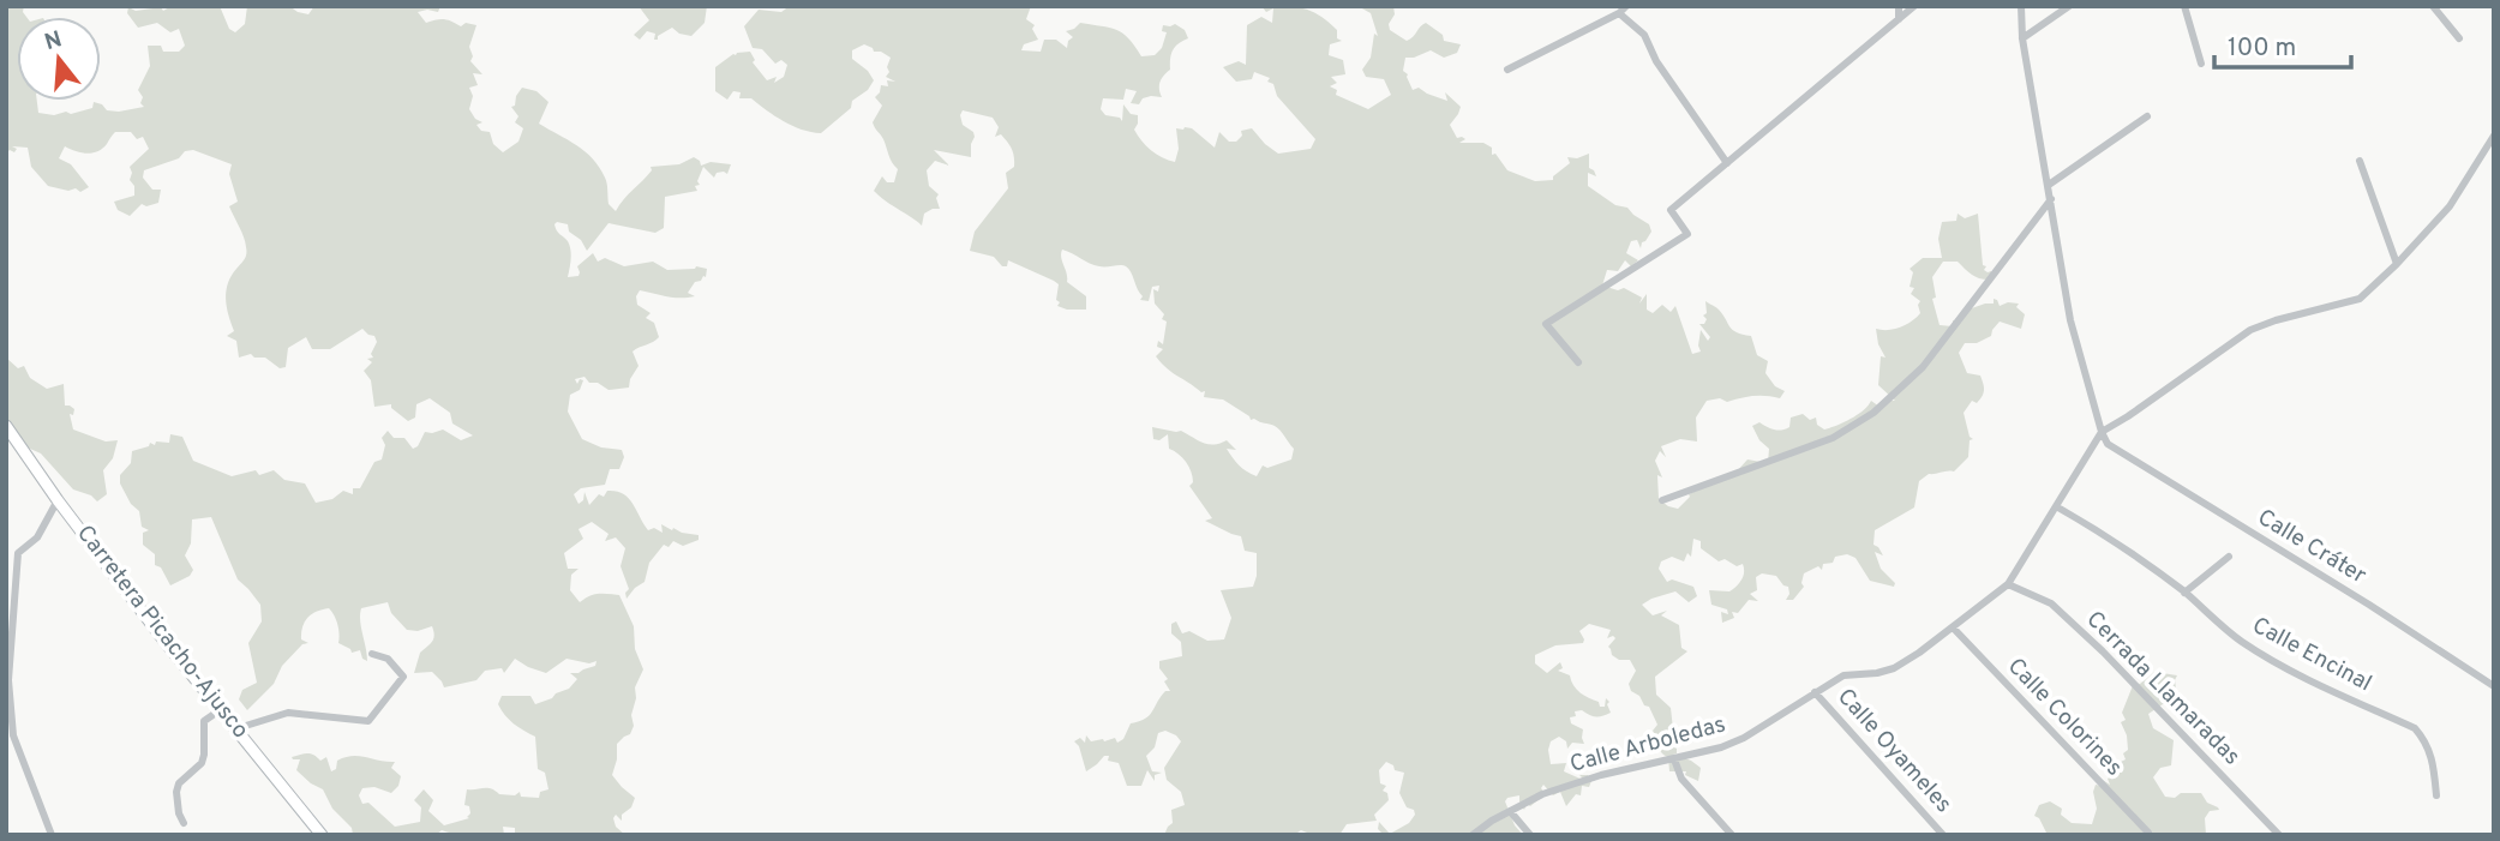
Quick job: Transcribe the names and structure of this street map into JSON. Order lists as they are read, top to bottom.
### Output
{
  "streets": {
    "main road": ["Carretera Picacho-Ajusco"],
    "street": [
      "Calle Cráter",
      "Calle Encinal",
      "Cerrada Llamaradas",
      "Calle Colorines",
      "Calle Arboledas",
      "Calle Oyameles"
    ]
  },
  "crossings": [
    ["Calle Cráter", "Calle Arboledas"],
    ["Calle Encinal", "Calle Arboledas"],
    ["Cerrada Llamaradas", "Calle Arboledas"],
    ["Calle Colorines", "Calle Arboledas"],
    ["Calle Arboledas", "Calle Oyameles"]
  ],
  "scale_bar": "100 m",
  "north": "top"
}
